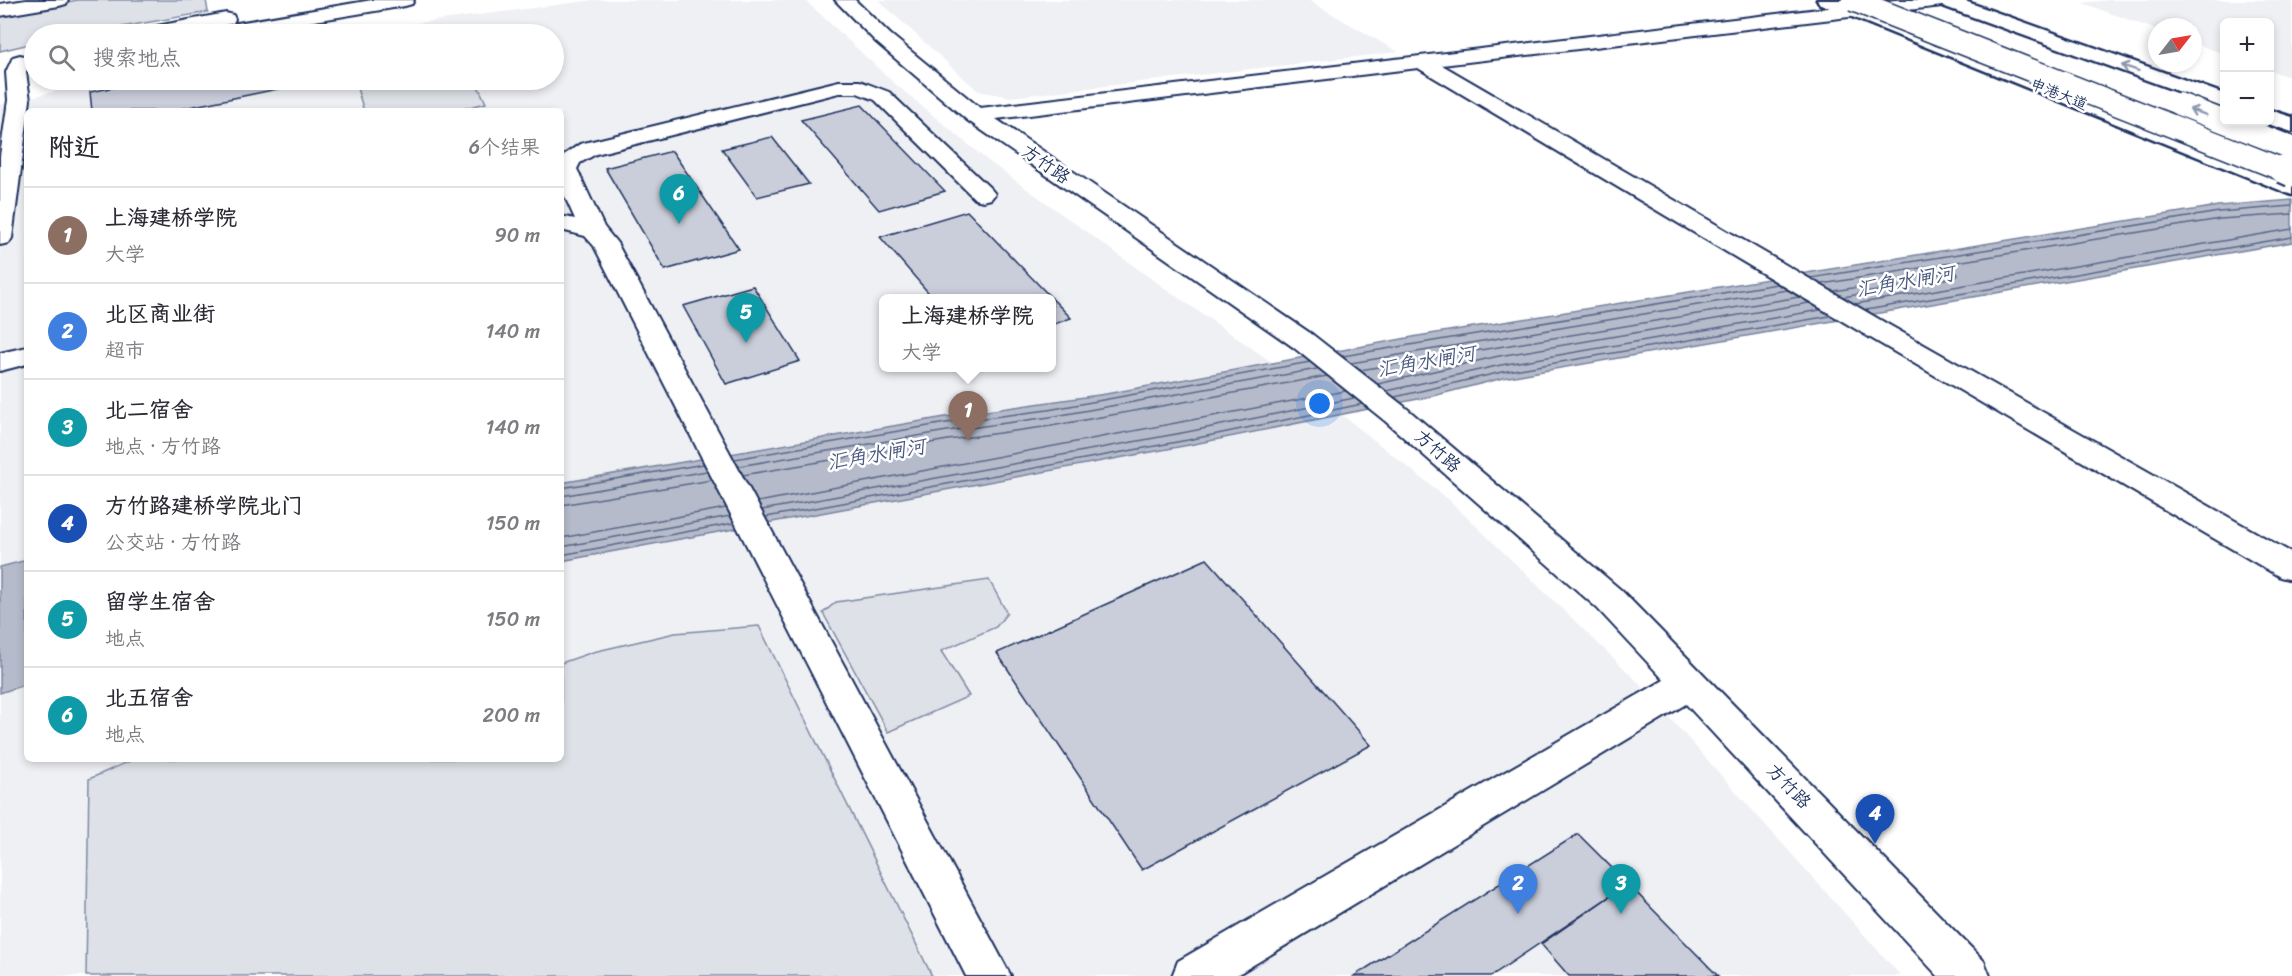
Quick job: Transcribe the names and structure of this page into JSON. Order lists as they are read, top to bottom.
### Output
{
  "streets": {
    "main road": ["申港大道"],
    "street": ["方竹路"]
  },
  "water": ["汇角水闸河"],
  "north": "top right",
  "page": {
    "map_buttons": ["+", "−"],
    "search": "搜索地点",
    "heading": ["附近", "6个结果"],
    "pins": [
      "6",
      "5",
      "1",
      "4",
      "2",
      "3"
    ],
    "list": [
      {
        "mark": "1",
        "name": "上海建桥学院",
        "note": "大学",
        "value": "90 m"
      },
      {
        "mark": "2",
        "name": "北区商业街",
        "note": "超市",
        "value": "140 m"
      },
      {
        "mark": "3",
        "name": "北二宿舍",
        "note": "地点 · 方竹路",
        "value": "140 m"
      },
      {
        "mark": "4",
        "name": "方竹路建桥学院北门",
        "note": "公交站 · 方竹路",
        "value": "150 m"
      },
      {
        "mark": "5",
        "name": "留学生宿舍",
        "note": "地点",
        "value": "150 m"
      },
      {
        "mark": "6",
        "name": "北五宿舍",
        "note": "地点",
        "value": "200 m"
      }
    ],
    "popup": ["上海建桥学院", "大学"]
  }
}
